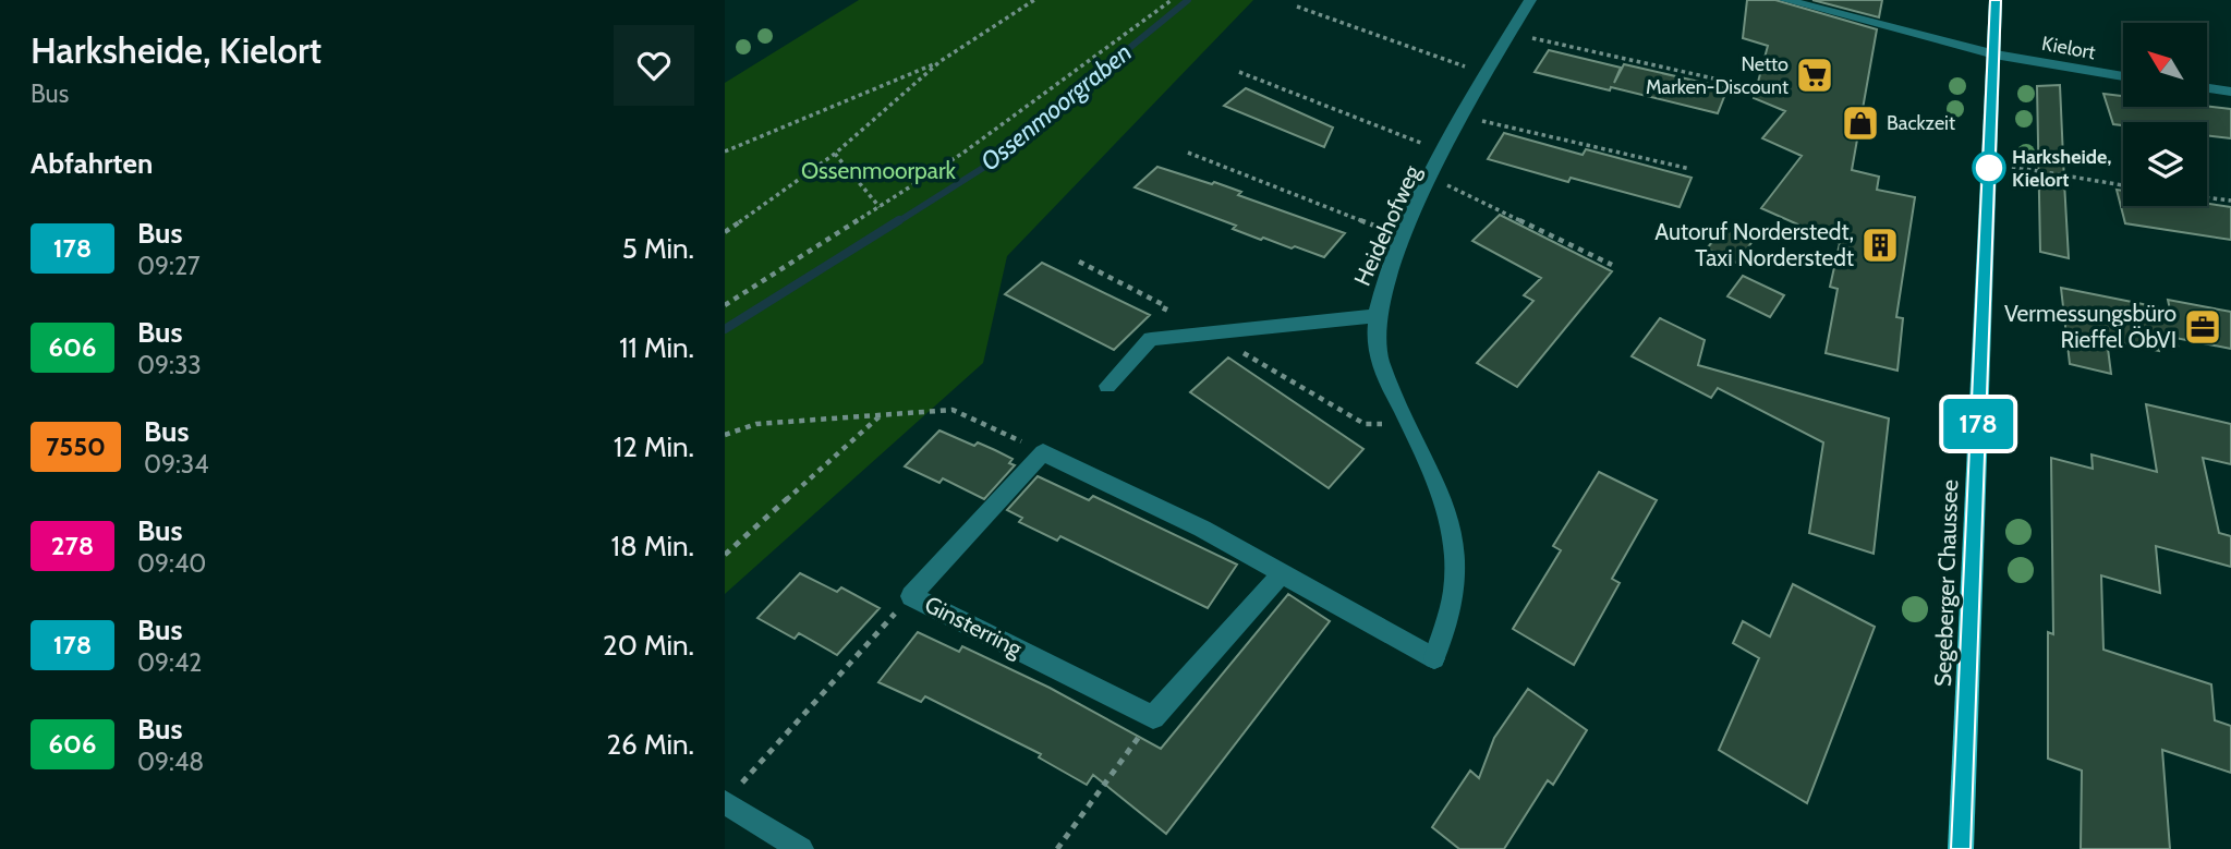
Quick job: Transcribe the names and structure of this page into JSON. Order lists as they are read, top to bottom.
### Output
{
  "streets": {
    "main road": ["Segeberger Chaussee"],
    "street": ["Kielort", "Heidehofweg", "Ginsterring"]
  },
  "crossings": [
    ["Kielort", "Segeberger Chaussee"]
  ],
  "water": ["Ossenmoorgraben"],
  "parks": ["Ossenmoorpark"],
  "places": {
    "supermarket": ["Netto Marken-Discount"],
    "shop": ["Backzeit"],
    "other": ["Harksheide, Kielort"],
    "building": ["Autoruf Norderstedt, Taxi Norderstedt"],
    "office": ["Vermessungsbüro Rieffel ÖbVI"]
  },
  "lines": ["bus line 178"],
  "north": "top left",
  "page": {
    "heading": [
      ["Harksheide, Kielort", "Bus"],
      "Abfahrten"
    ],
    "on_map": "178",
    "list": [
      {
        "mark": "178",
        "name": "Bus",
        "note": "09:27",
        "value": "5 Min."
      },
      {
        "mark": "606",
        "name": "Bus",
        "note": "09:33",
        "value": "11 Min."
      },
      {
        "mark": "7550",
        "name": "Bus",
        "note": "09:34",
        "value": "12 Min."
      },
      {
        "mark": "278",
        "name": "Bus",
        "note": "09:40",
        "value": "18 Min."
      },
      {
        "mark": "178",
        "name": "Bus",
        "note": "09:42",
        "value": "20 Min."
      },
      {
        "mark": "606",
        "name": "Bus",
        "note": "09:48",
        "value": "26 Min."
      }
    ]
  }
}
